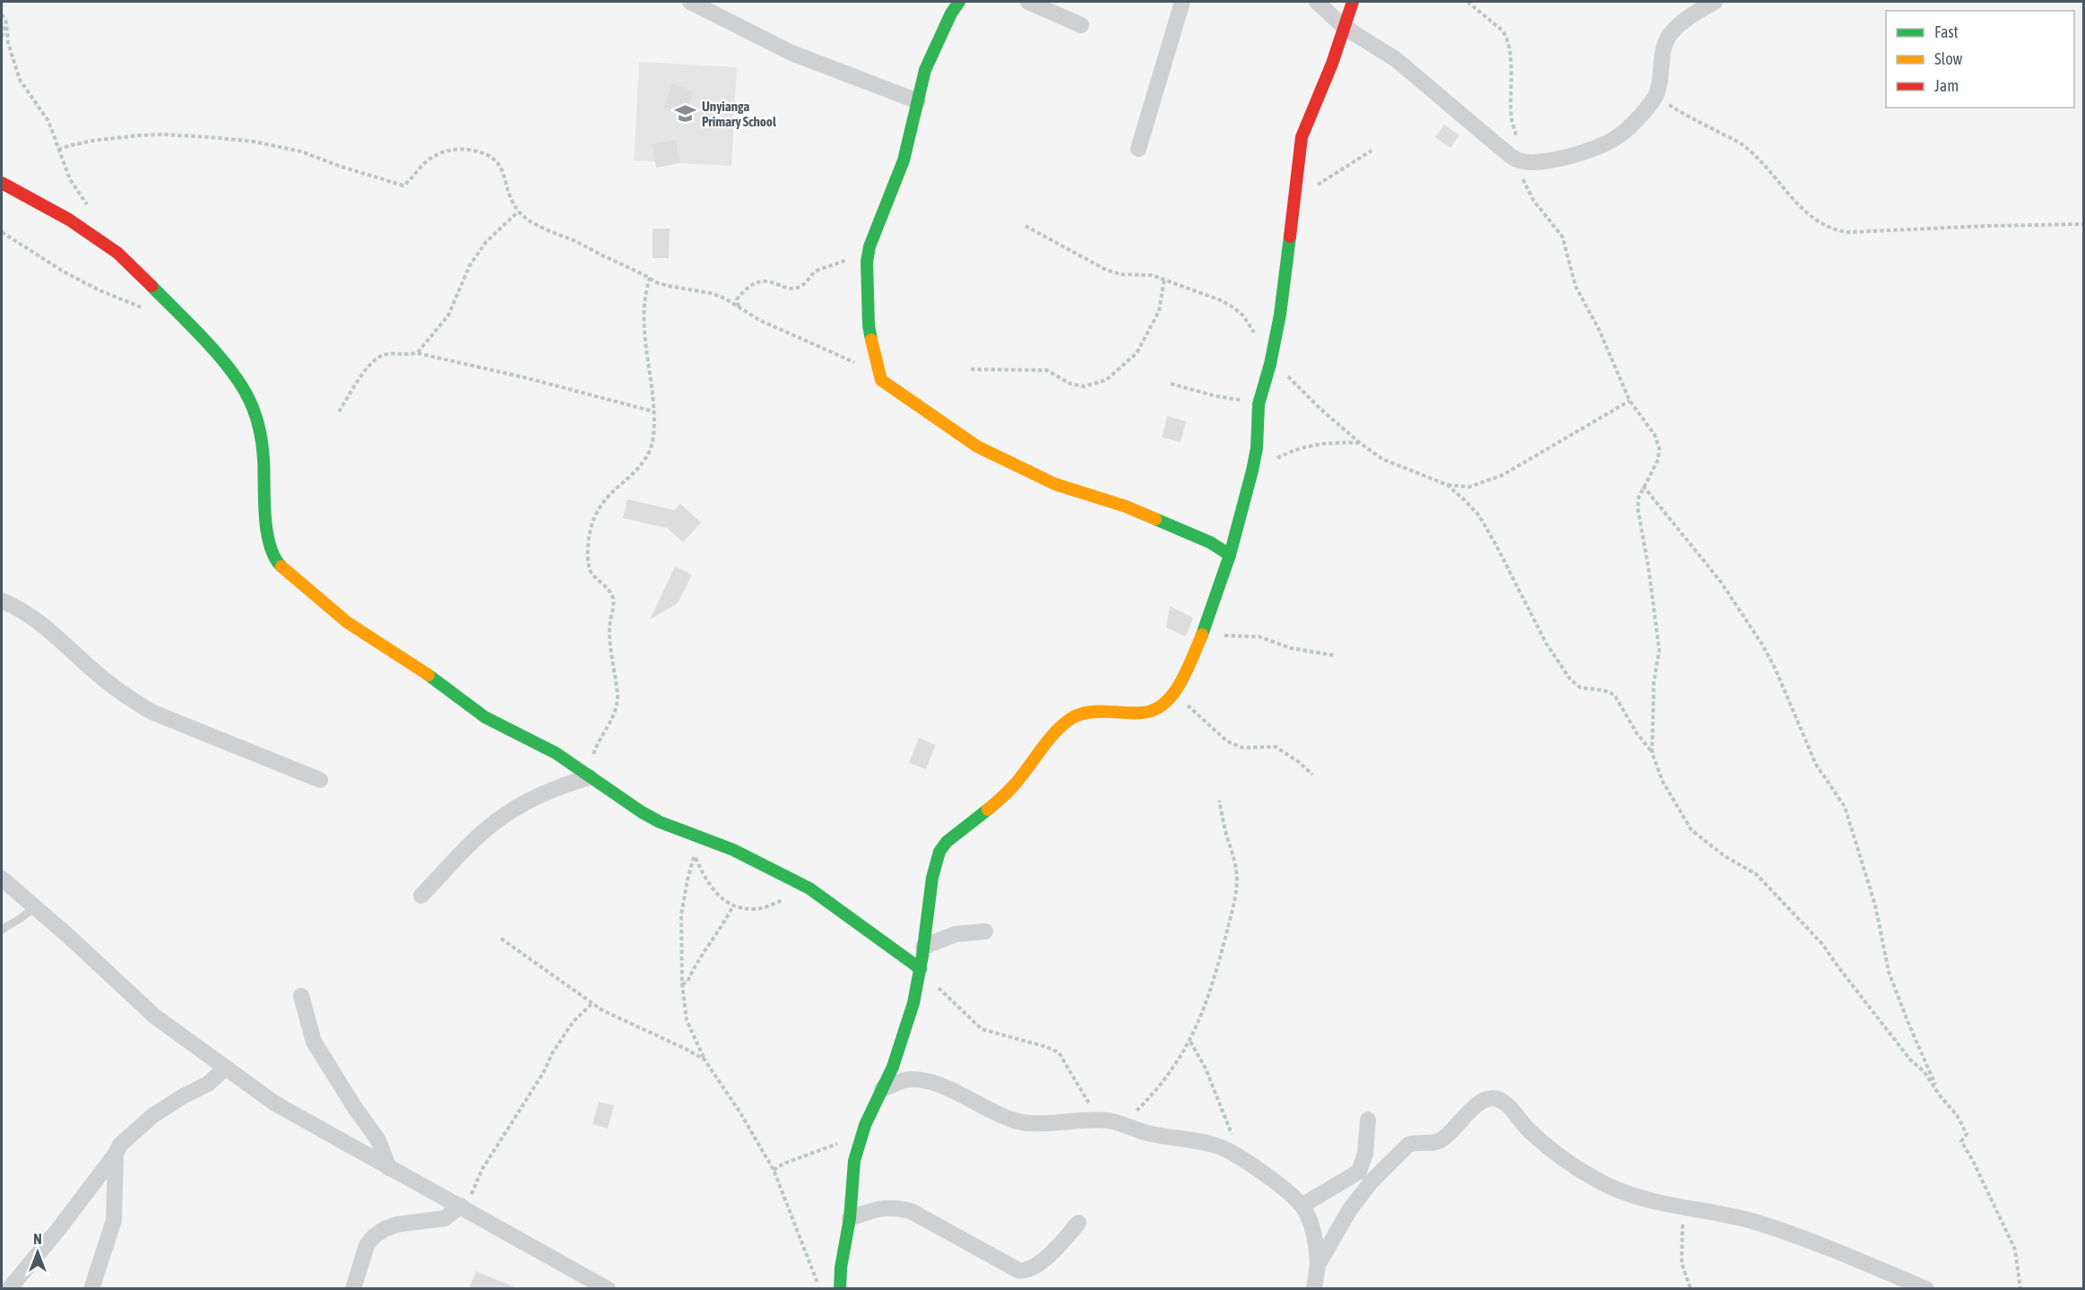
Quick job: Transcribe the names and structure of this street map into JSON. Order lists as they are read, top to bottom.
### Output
{
  "places": {
    "school or university": ["Unyianga Primary School"]
  },
  "legend": ["Fast", "Slow", "Jam"],
  "north": "top"
}
